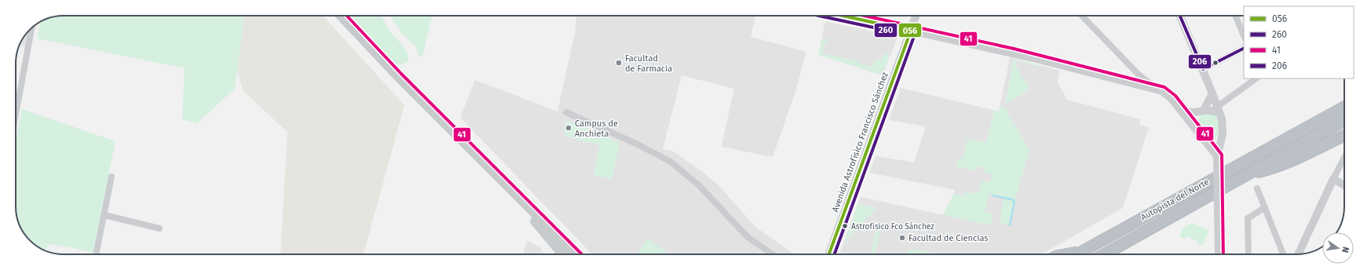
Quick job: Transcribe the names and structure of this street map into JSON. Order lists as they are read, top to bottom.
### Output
{
  "streets": {
    "highway": ["Autopista del Norte"],
    "street": ["Avenida Astrofísico Francisco Sánchez"]
  },
  "places": [
    "Facultad de Farmacia",
    "Campus de Anchieta",
    "Astrofísico Fco Sánchez",
    "Facultad de Ciencias"
  ],
  "lines": [
    "transit line 056",
    "transit line 260",
    "transit line 41",
    "transit line 206"
  ],
  "legend": [
    "056",
    "260",
    "41",
    "206"
  ],
  "north": "right"
}
